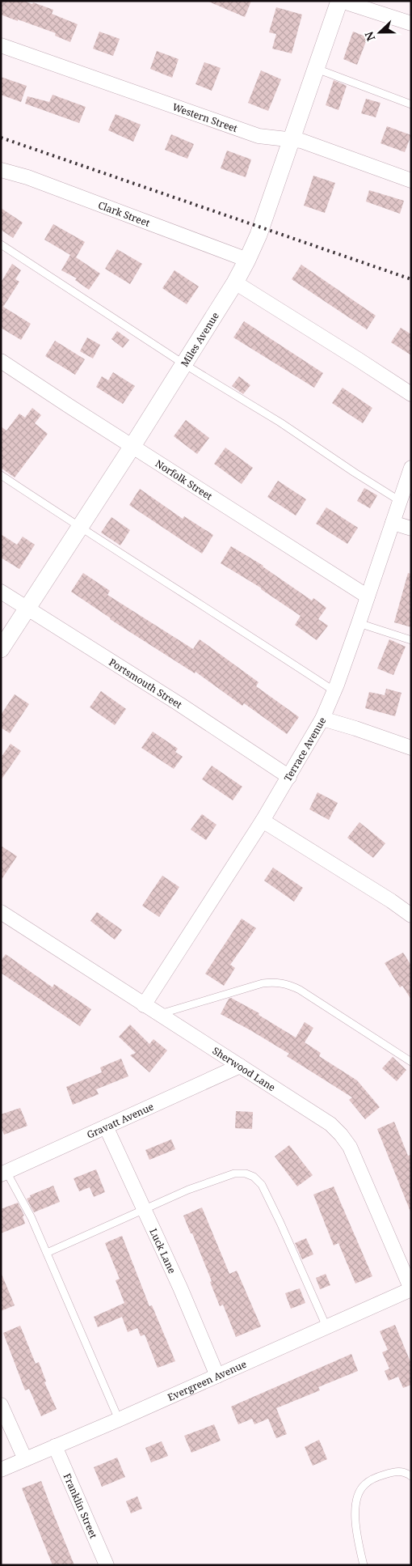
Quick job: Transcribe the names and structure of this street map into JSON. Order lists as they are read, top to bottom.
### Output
{
  "streets": {
    "street": [
      "Western Street",
      "Clark Street",
      "Miles Avenue",
      "Norfolk Street",
      "Portsmouth Street",
      "Terrace Avenue",
      "Sherwood Lane",
      "Gravatt Avenue",
      "Luck Lane",
      "Evergreen Avenue",
      "Franklin Street"
    ]
  },
  "crossings": [
    ["Western Street", "Miles Avenue"],
    ["Clark Street", "Miles Avenue"],
    ["Miles Avenue", "Norfolk Street"],
    ["Miles Avenue", "Portsmouth Street"],
    ["Norfolk Street", "Terrace Avenue"],
    ["Portsmouth Street", "Terrace Avenue"],
    ["Terrace Avenue", "Sherwood Lane"],
    ["Sherwood Lane", "Gravatt Avenue"],
    ["Sherwood Lane", "Evergreen Avenue"],
    ["Gravatt Avenue", "Luck Lane"],
    ["Luck Lane", "Evergreen Avenue"],
    ["Evergreen Avenue", "Franklin Street"]
  ],
  "north": "left"
}
